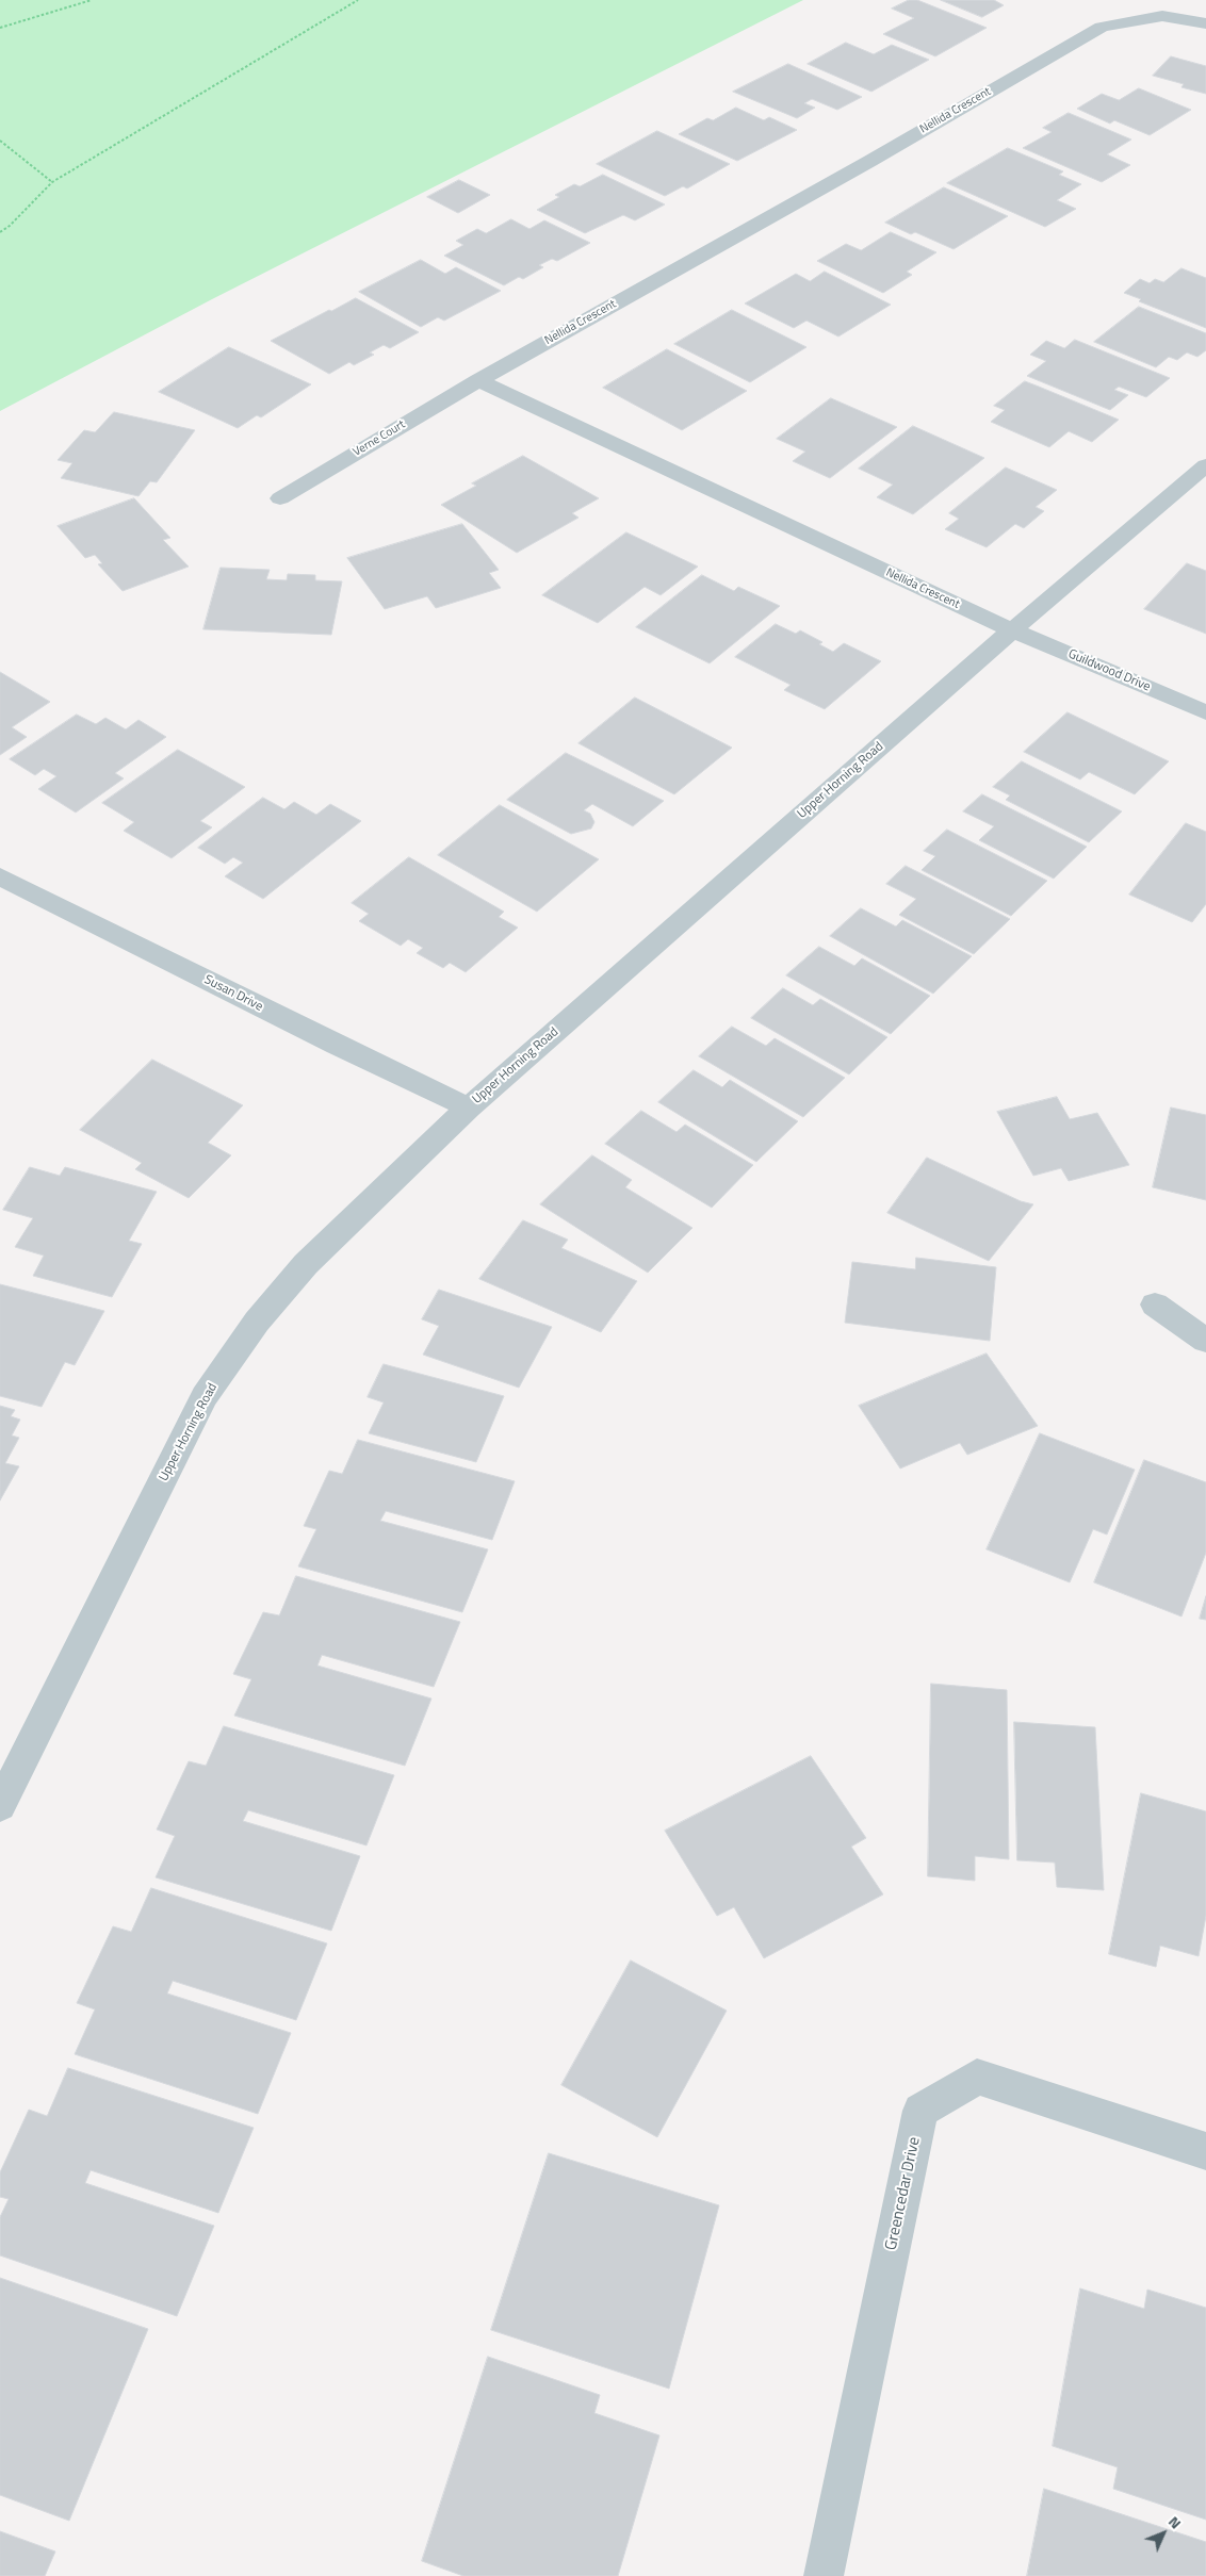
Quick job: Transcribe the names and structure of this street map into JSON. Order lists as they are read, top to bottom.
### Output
{
  "streets": {
    "street": [
      "Nellida Crescent",
      "Verne Court",
      "Guildwood Drive",
      "Upper Horning Road",
      "Susan Drive",
      "Greencedar Drive"
    ]
  },
  "crossings": [
    ["Nellida Crescent", "Verne Court"],
    ["Nellida Crescent", "Guildwood Drive"],
    ["Nellida Crescent", "Upper Horning Road"],
    ["Guildwood Drive", "Upper Horning Road"],
    ["Upper Horning Road", "Susan Drive"]
  ],
  "north": "top right"
}
